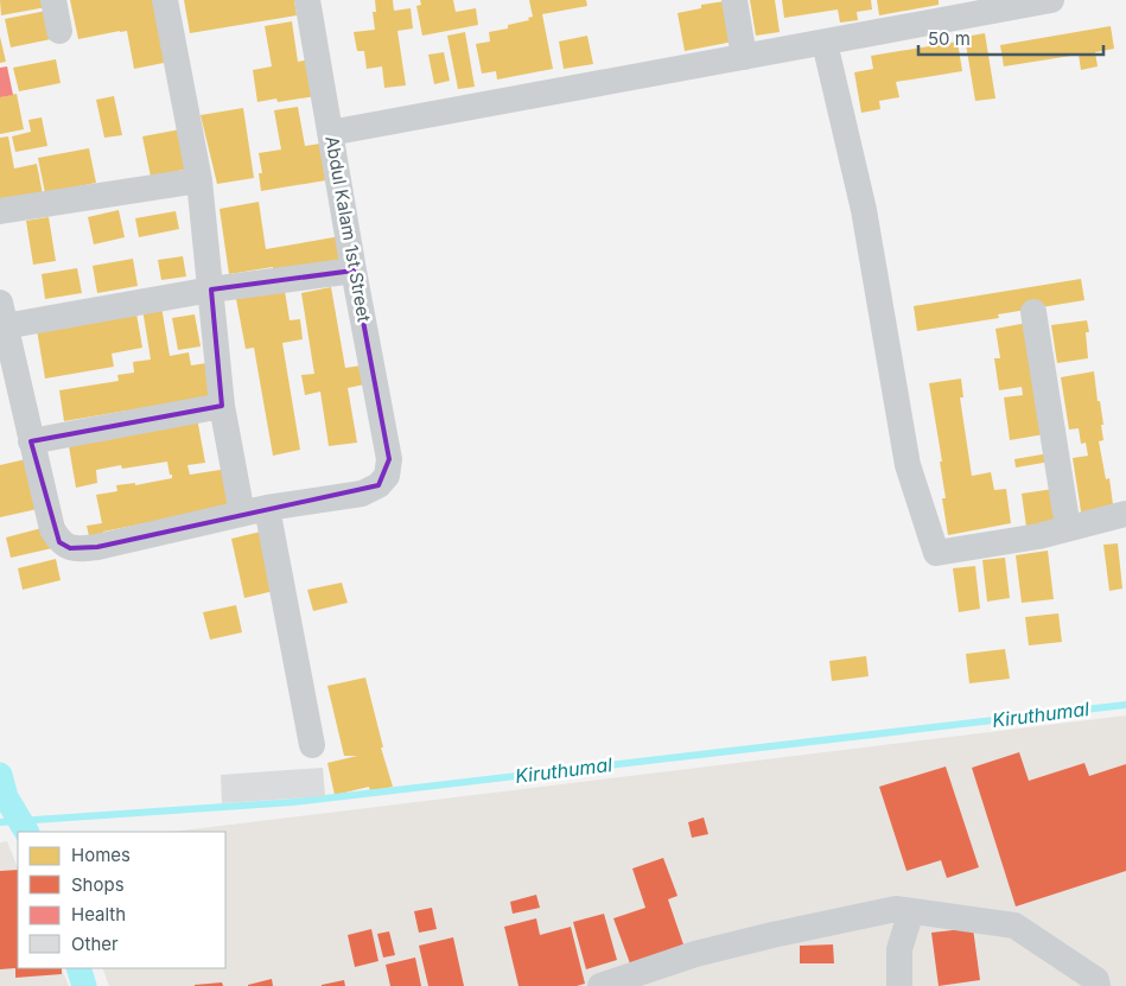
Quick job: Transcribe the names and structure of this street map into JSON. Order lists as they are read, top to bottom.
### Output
{
  "streets": {
    "street": ["Abdul Kalam 1st Street"]
  },
  "water": ["Kiruthumal"],
  "legend": [
    "Homes",
    "Shops",
    "Health",
    "Other"
  ],
  "scale_bar": "50 m"
}
